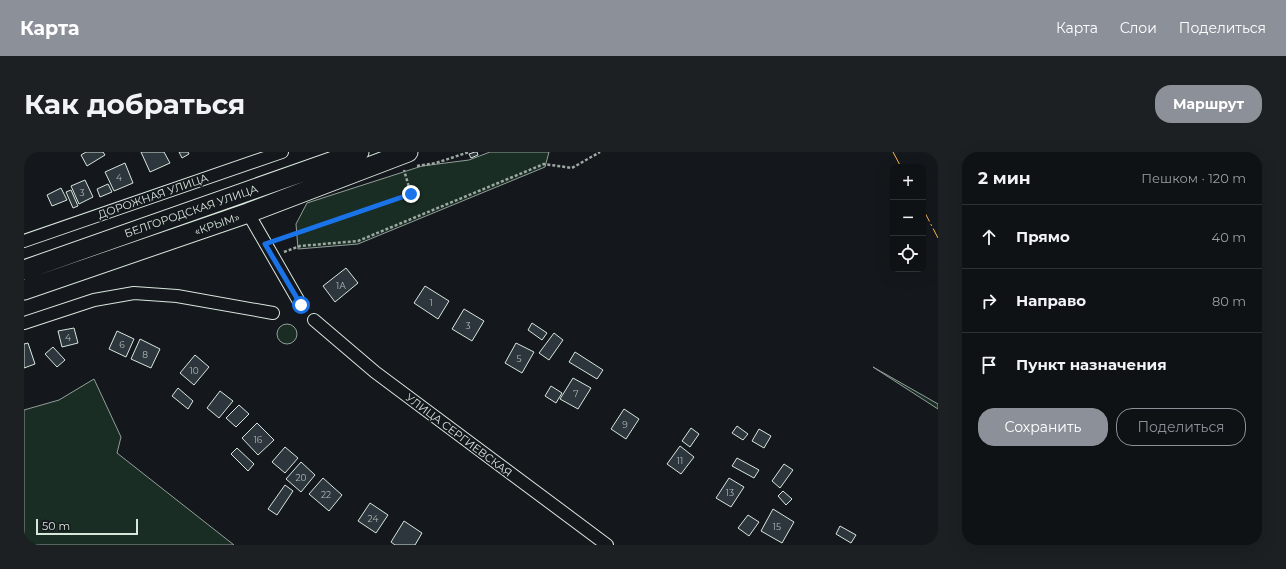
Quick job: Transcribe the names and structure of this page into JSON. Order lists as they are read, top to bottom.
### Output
{
  "streets": {
    "main road": ["БЕЛГОРОДСКАЯ УЛИЦА", "«КРЫМ»"],
    "street": ["ДОРОЖНАЯ УЛИЦА", "УЛИЦА СЕРГИЕВСКАЯ"]
  },
  "house_numbers": [
    "4",
    "3",
    "1А",
    "1",
    "3",
    "4",
    "6",
    "8",
    "5",
    "10",
    "7",
    "9",
    "16",
    "11",
    "20",
    "13",
    "22",
    "24",
    "15"
  ],
  "scale_bar": "50 m",
  "page": {
    "header": "Карта",
    "nav": ["Карта", "Слои", "Поделиться"],
    "buttons": [
      "Маршрут",
      ["Сохранить", "Поделиться"]
    ],
    "title": "Как добраться",
    "heading": ["2 мин", "Пешком · 120 m"],
    "map_buttons": ["+", "−"],
    "list": [
      ["Прямо", "40 m"],
      ["Направо", "80 m"],
      "Пункт назначения"
    ],
    "scale": "50 m"
  }
}
